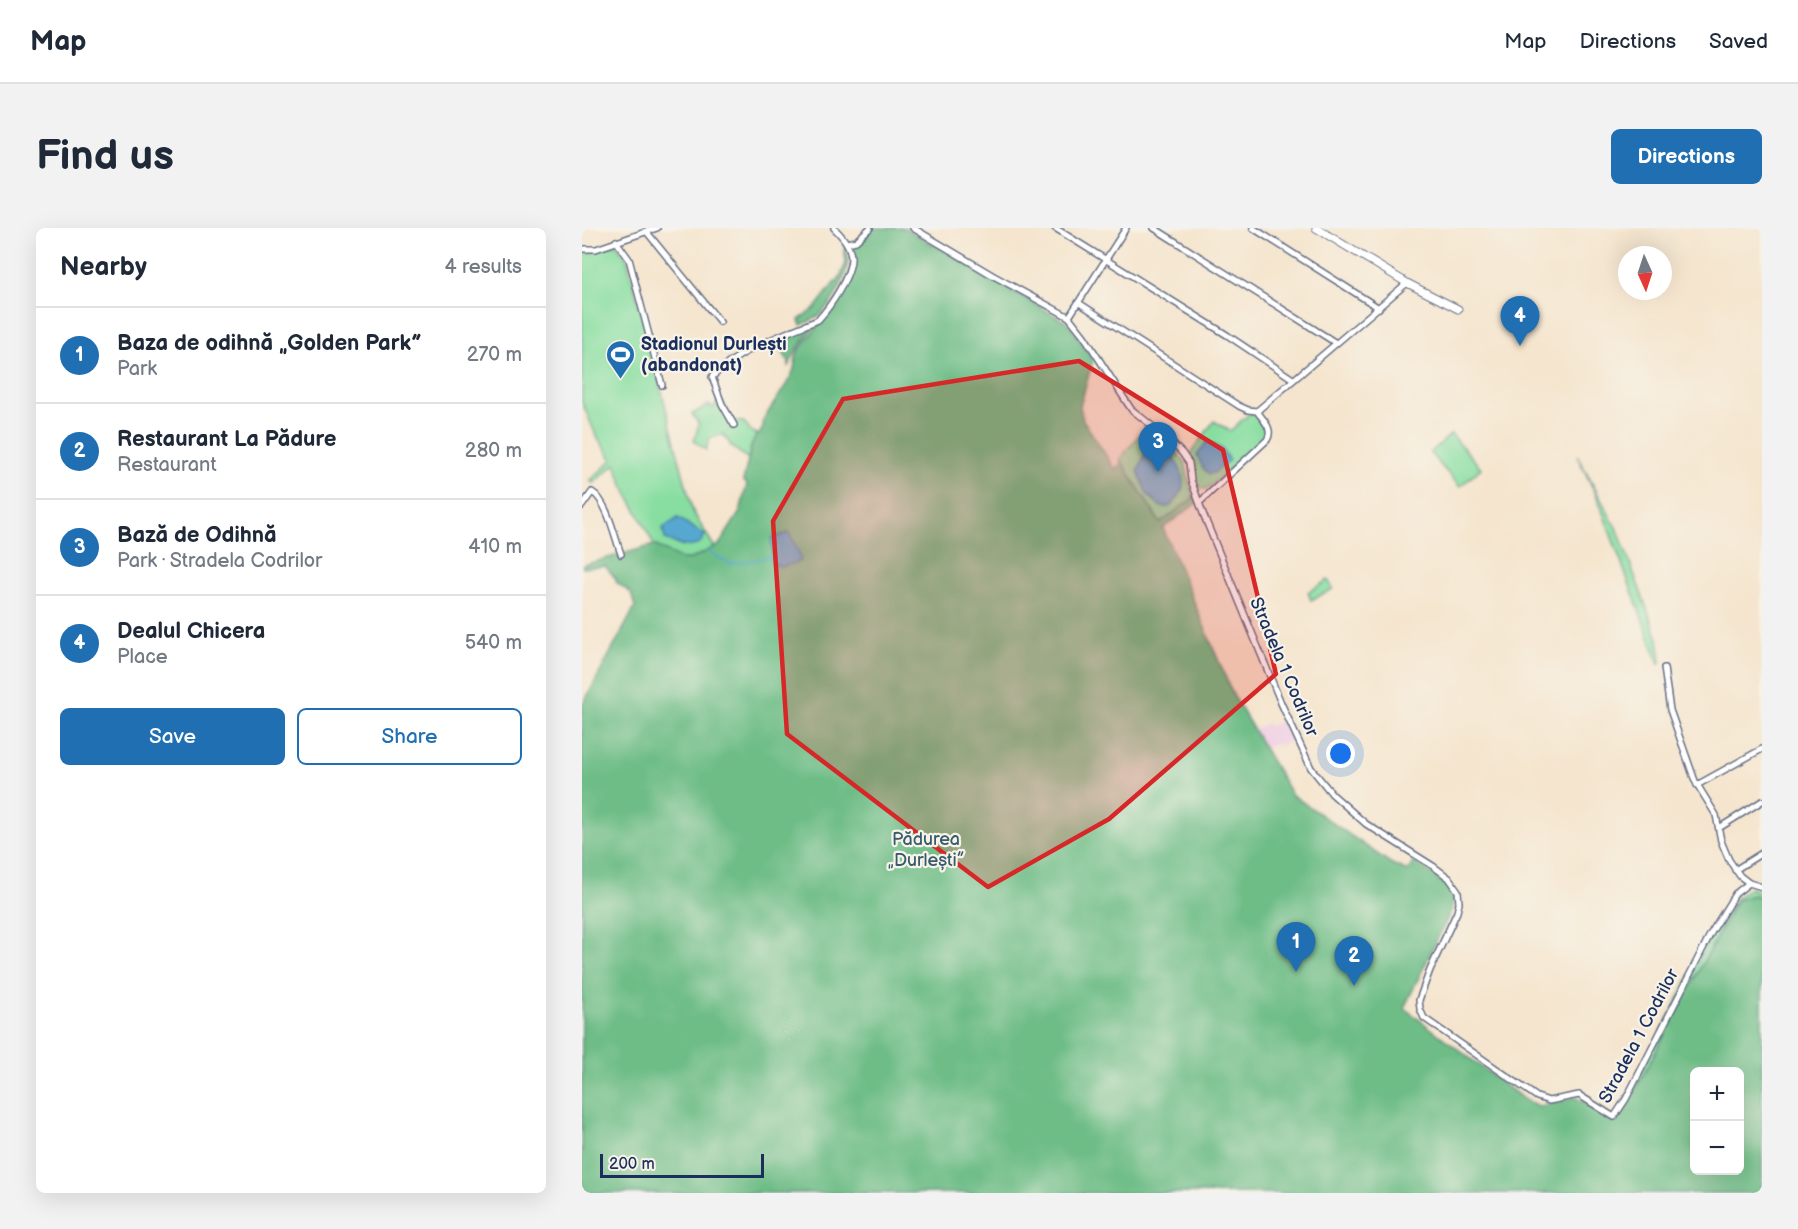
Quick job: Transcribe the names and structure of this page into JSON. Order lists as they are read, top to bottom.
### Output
{
  "streets": {
    "street": ["Stradela 1 Codrilor"]
  },
  "parks": ["Pădurea „Durlești”"],
  "places": {
    "sports": ["Stadionul Durlești (abandonat)"]
  },
  "scale_bar": "200 m",
  "north": "bottom",
  "page": {
    "header": "Map",
    "nav": ["Map", "Directions", "Saved"],
    "buttons": [
      "Directions",
      ["Save", "Share"]
    ],
    "title": "Find us",
    "heading": ["Nearby", "4 results"],
    "pins": [
      "4",
      "3",
      "1",
      "2"
    ],
    "list": [
      {
        "mark": "1",
        "name": "Baza de odihnă „Golden Park”",
        "note": "Park",
        "value": "270 m"
      },
      {
        "mark": "2",
        "name": "Restaurant La Pădure",
        "note": "Restaurant",
        "value": "280 m"
      },
      {
        "mark": "3",
        "name": "Bază de Odihnă",
        "note": "Park · Stradela Codrilor",
        "value": "410 m"
      },
      {
        "mark": "4",
        "name": "Dealul Chicera",
        "note": "Place",
        "value": "540 m"
      }
    ],
    "map_buttons": ["+", "−"],
    "scale": "200 m"
  }
}
